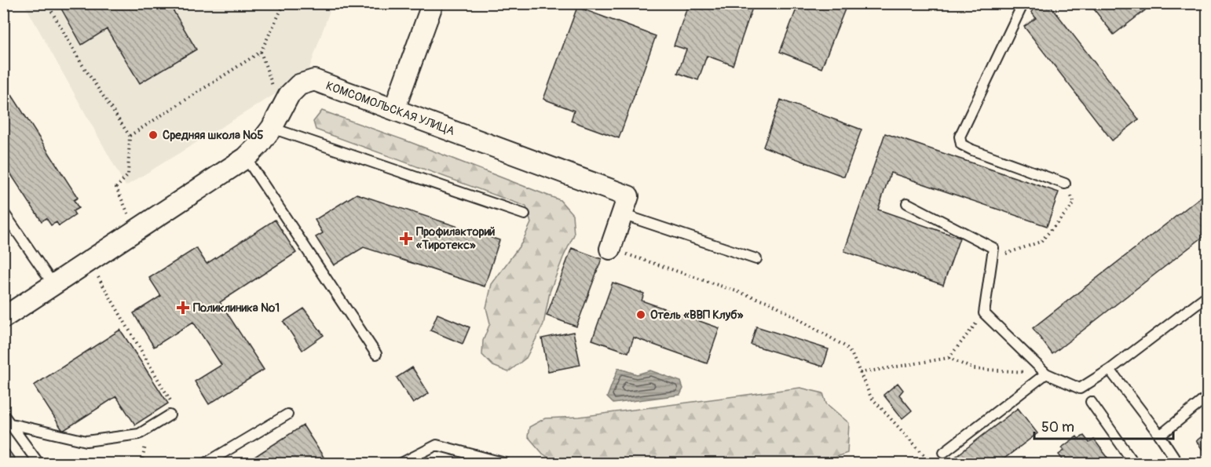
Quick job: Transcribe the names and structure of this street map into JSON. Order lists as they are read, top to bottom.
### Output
{
  "streets": {
    "street": ["КОМСОМОЛЬСКАЯ УЛИЦА"]
  },
  "places": {
    "other": ["Средняя школа №5", "Отель «ВВП Клуб»"],
    "health": ["Профилакторий «Тиротекс»", "Поликлиника №1"]
  },
  "scale_bar": "50 m"
}
